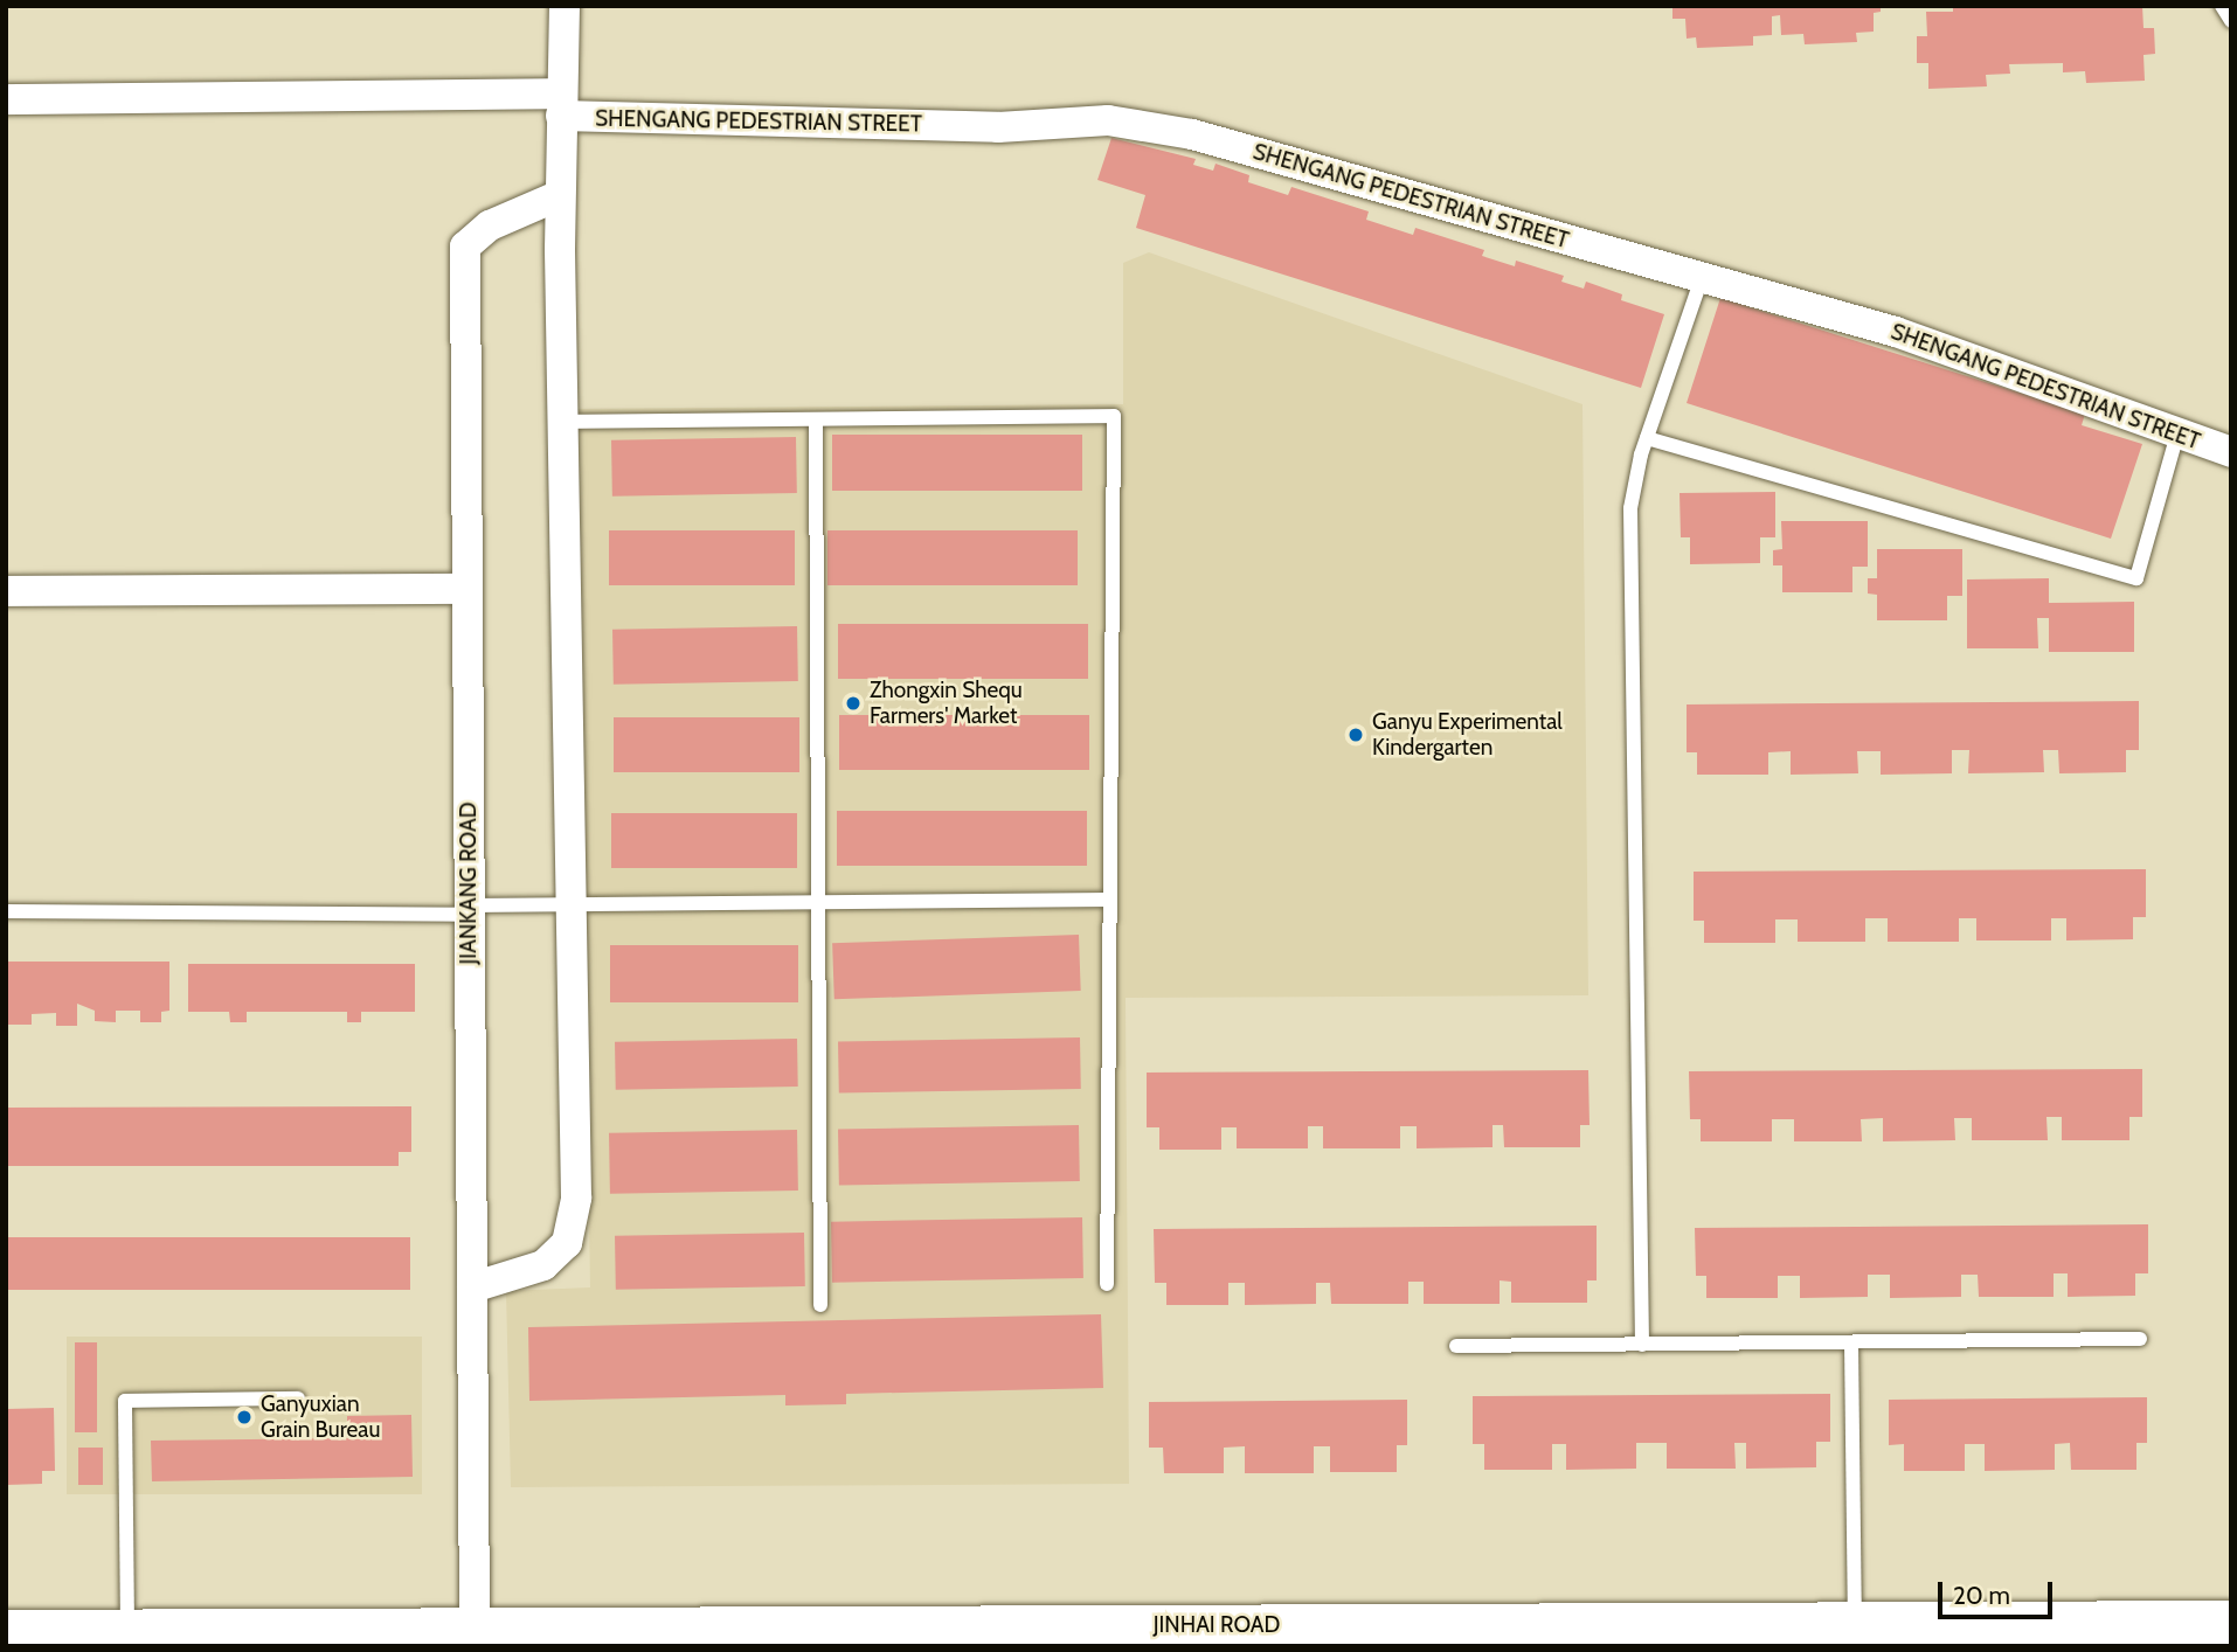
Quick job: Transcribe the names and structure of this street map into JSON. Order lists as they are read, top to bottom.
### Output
{
  "streets": {
    "main road": ["JINHAI ROAD"],
    "street": ["SHENGANG PEDESTRIAN STREET", "JIANKANG ROAD"]
  },
  "crossings": [
    ["JIANKANG ROAD", "JINHAI ROAD"]
  ],
  "places": ["Zhongxin Shequ Farmers' Market", "Ganyu Experimental Kindergarten", "Ganyuxian Grain Bureau"],
  "scale_bar": "20 m"
}
